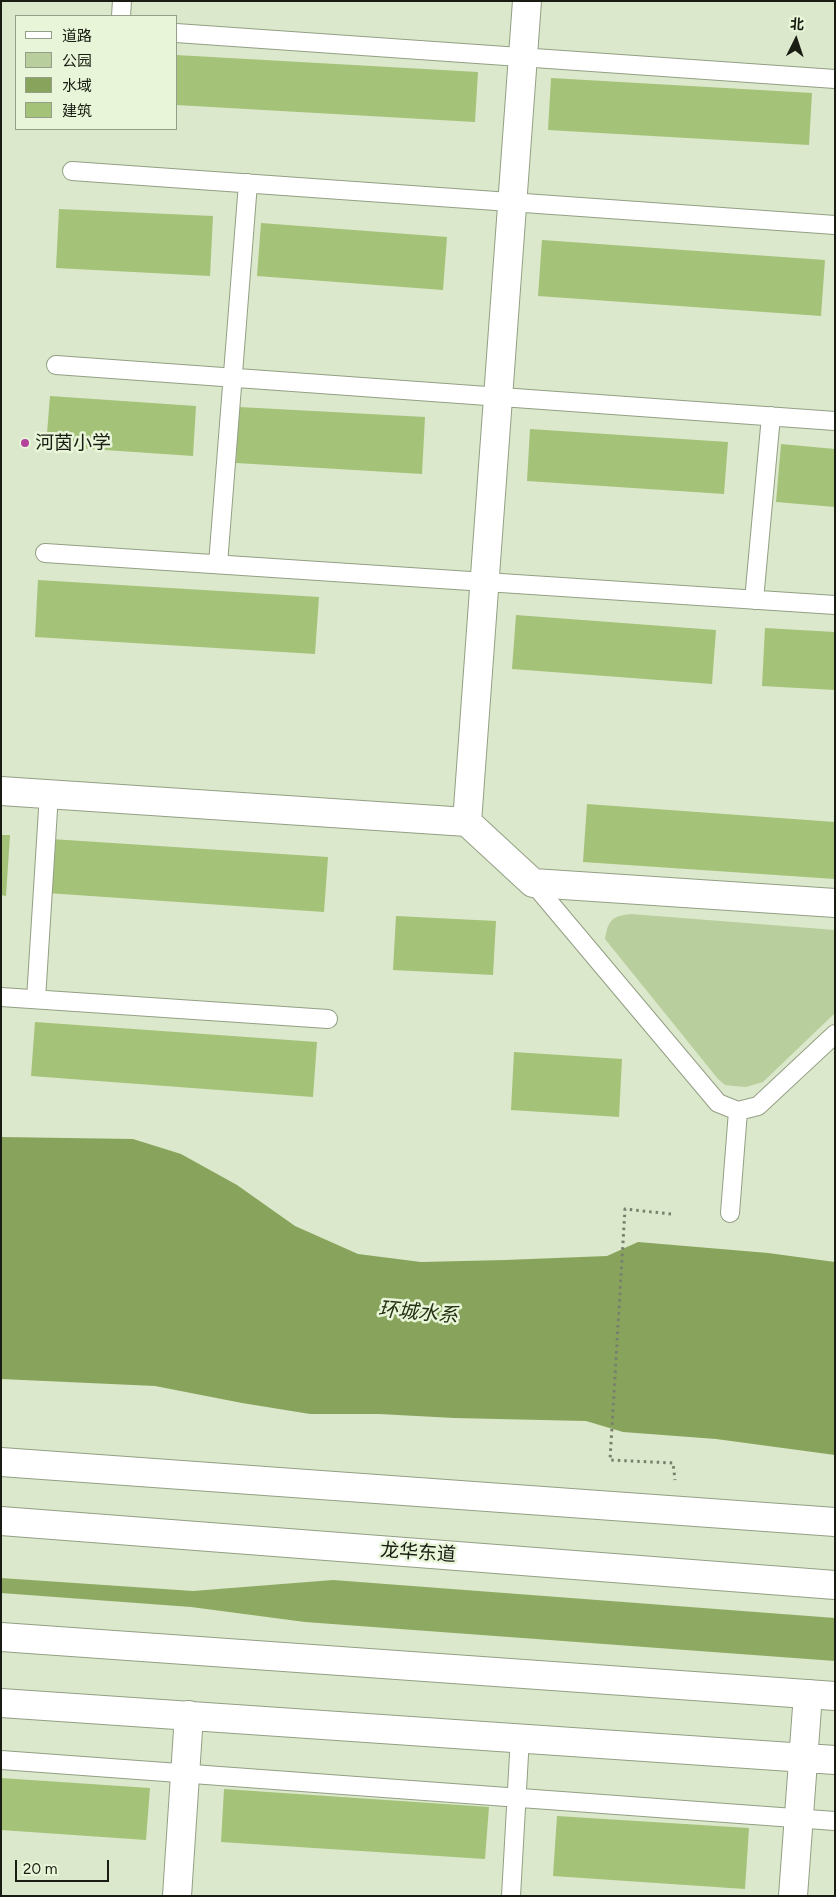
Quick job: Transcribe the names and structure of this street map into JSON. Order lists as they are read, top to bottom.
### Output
{
  "streets": {
    "street": ["龙华东道"]
  },
  "water": ["环城水系"],
  "places": ["河茵小学"],
  "legend": [
    "道路",
    "公园",
    "水域",
    "建筑"
  ],
  "scale_bar": "20 m",
  "north": "top"
}
